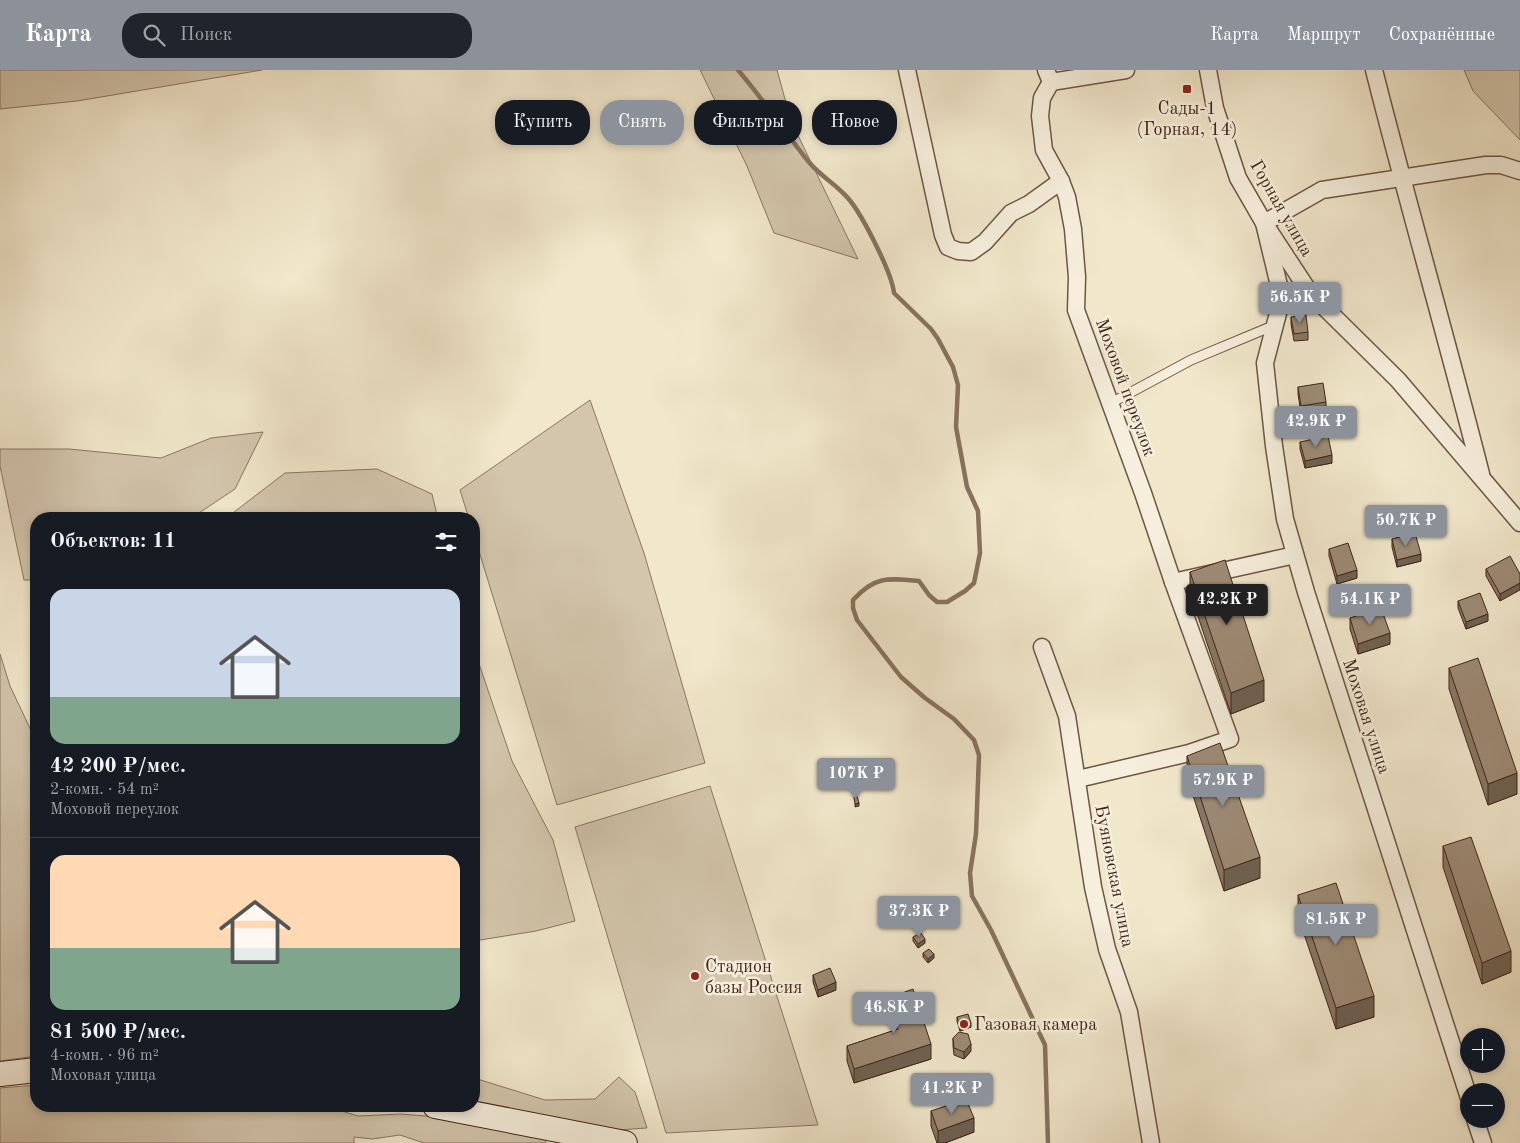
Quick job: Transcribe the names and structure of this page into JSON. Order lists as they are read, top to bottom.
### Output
{
  "streets": {
    "street": [
      "Горная улица",
      "Моховой переулок",
      "Моховая улица",
      "Буяновская улица"
    ]
  },
  "crossings": [
    ["Горная улица", "Моховая улица"],
    ["Моховой переулок", "Буяновская улица"]
  ],
  "places": {
    "transit": ["Сады-1 (Горная, 14)"],
    "other": ["Стадион базы Россия", "Газовая камера"]
  },
  "page": {
    "header": "Карта",
    "search": "Поиск",
    "nav": ["Карта", "Маршрут", "Сохранённые"],
    "chip": [
      "Купить",
      "Снять",
      "Фильтры",
      "Новое"
    ],
    "price": [
      "56.5K ₽",
      "42.9K ₽",
      "50.7K ₽",
      "42.2K ₽",
      "54.1K ₽",
      "107K ₽",
      "57.9K ₽",
      "37.3K ₽",
      "81.5K ₽",
      "46.8K ₽",
      "41.2K ₽"
    ],
    "heading": "Объектов: 11",
    "list": [
      {
        "name": "42 200 ₽/мес.",
        "note": "2-комн. · 54 m² · Моховой переулок"
      },
      {
        "name": "81 500 ₽/мес.",
        "note": "4-комн. · 96 m² · Моховая улица"
      }
    ],
    "map_buttons": ["+", "−"]
  }
}
